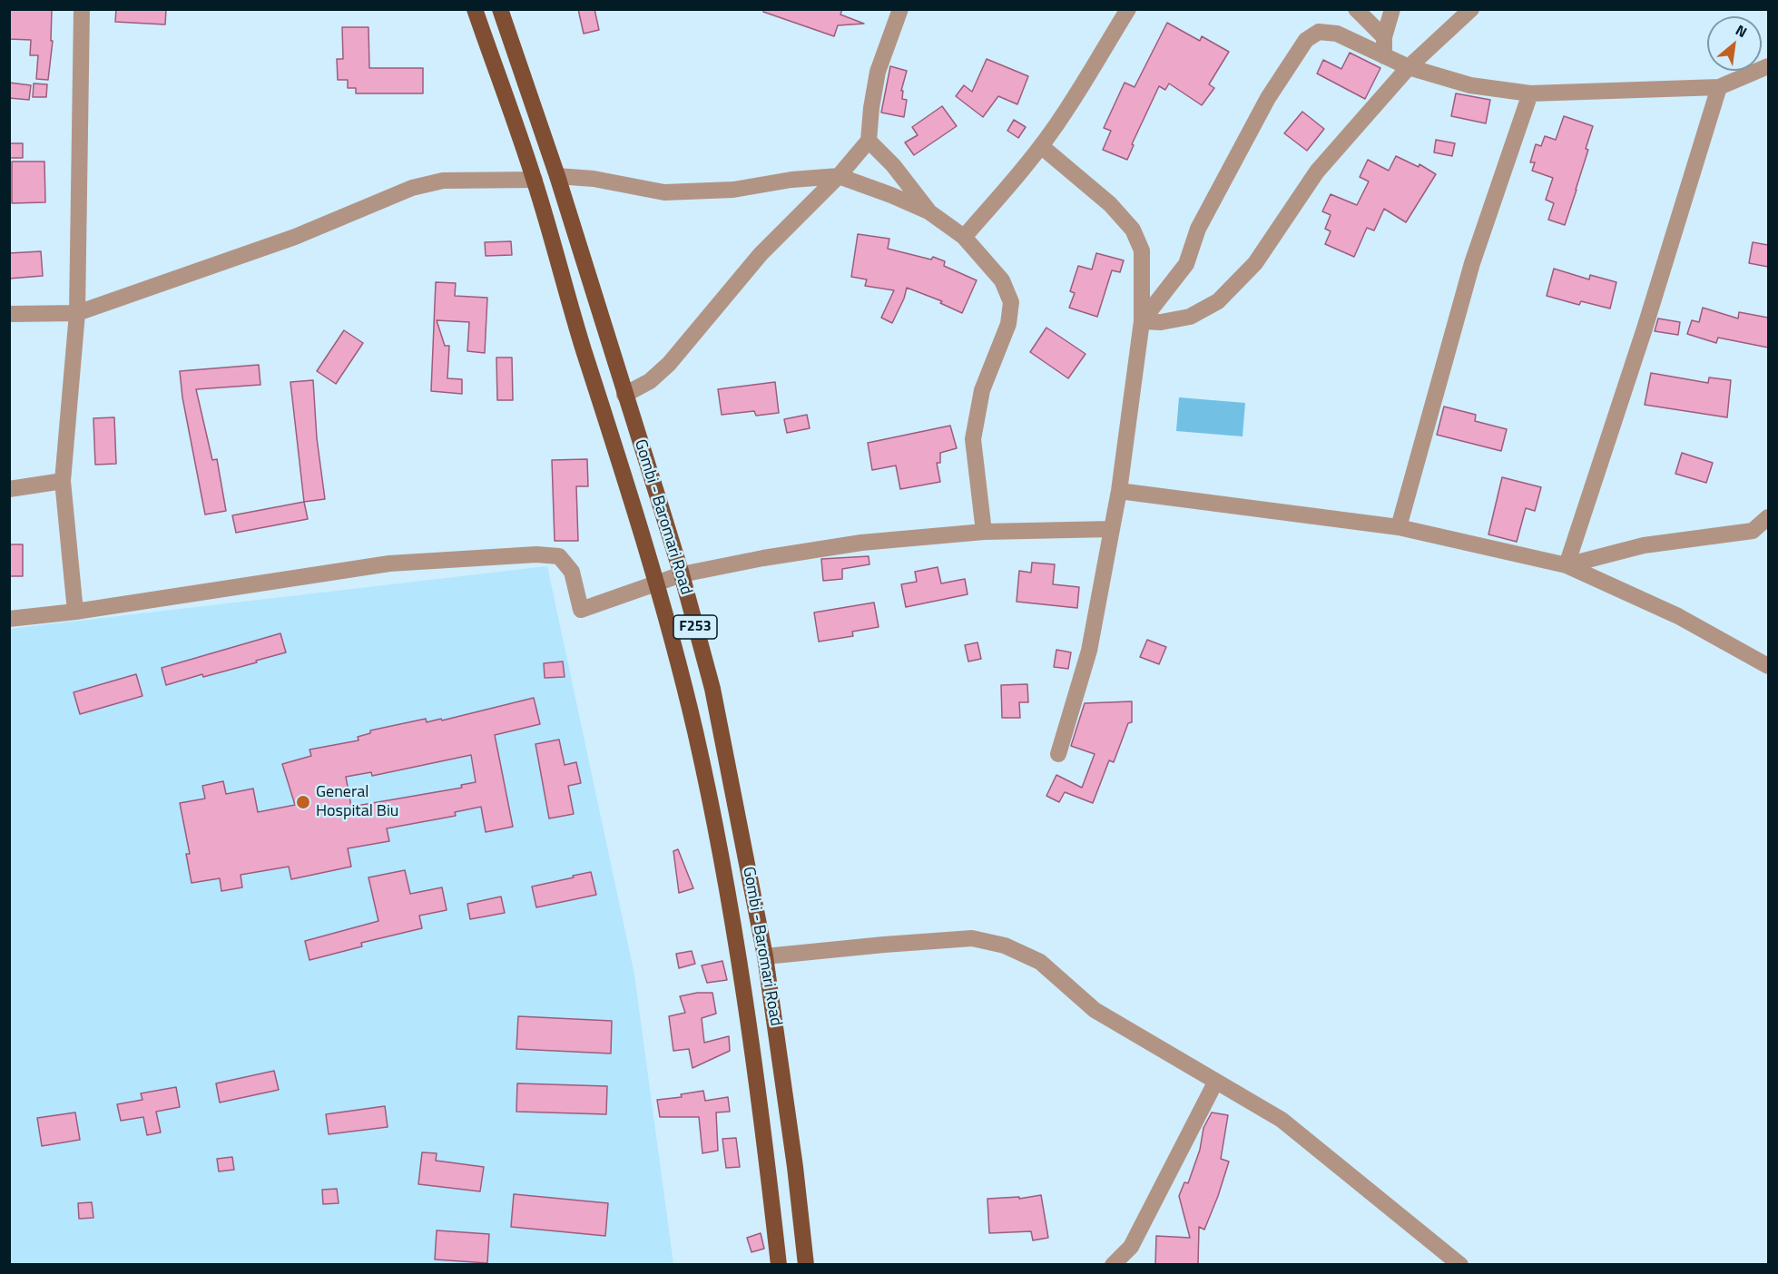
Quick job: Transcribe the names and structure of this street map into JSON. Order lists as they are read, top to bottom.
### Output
{
  "streets": {
    "main road": ["Gombi - Baromari Road", "F253"]
  },
  "places": ["General Hospital Biu"],
  "north": "top right"
}
